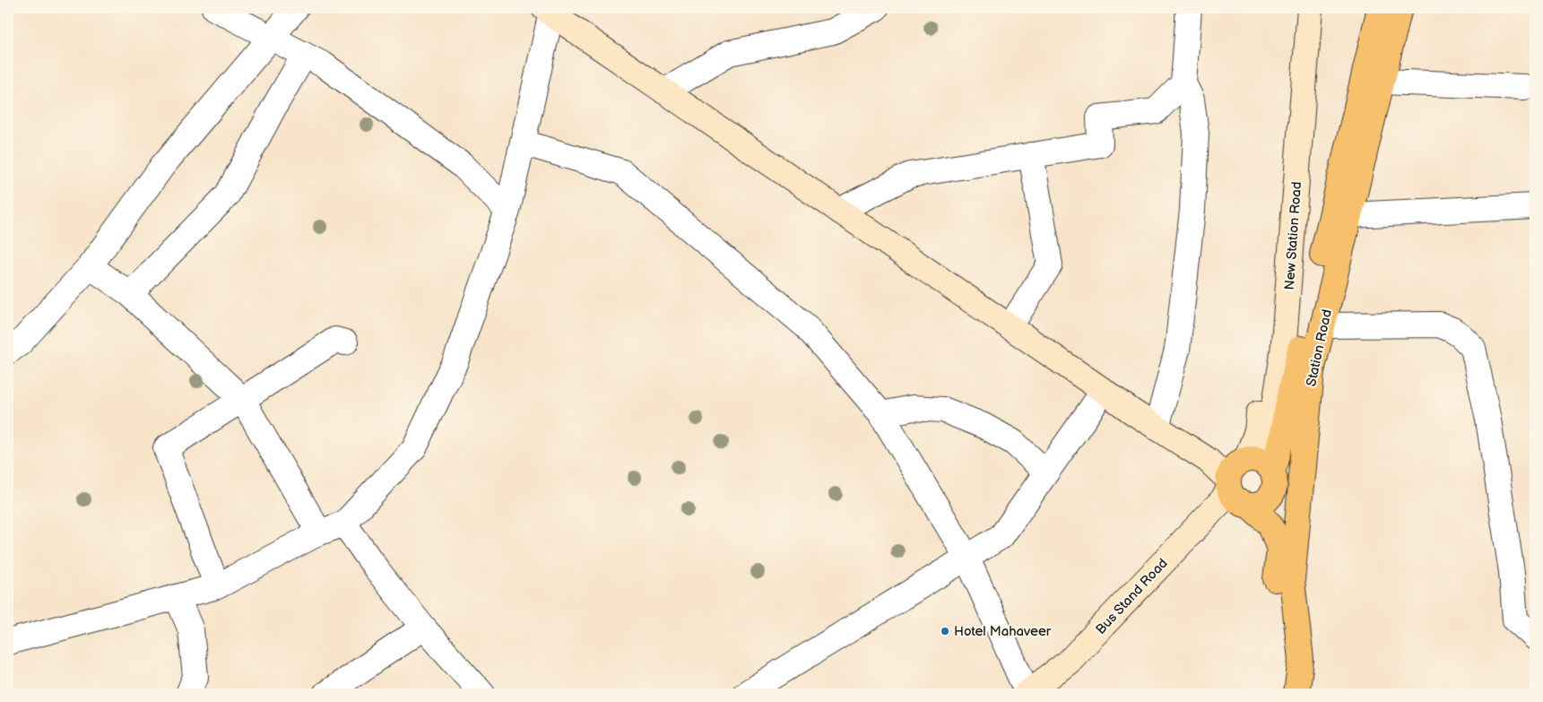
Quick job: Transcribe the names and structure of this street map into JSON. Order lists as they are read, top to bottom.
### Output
{
  "streets": {
    "main road": ["Station Road"],
    "street": ["New Station Road", "Bus Stand Road"]
  },
  "crossings": [
    ["New Station Road", "Station Road"],
    ["New Station Road", "Bus Stand Road"],
    ["Station Road", "Bus Stand Road"]
  ],
  "places": ["Hotel Mahaveer"]
}
